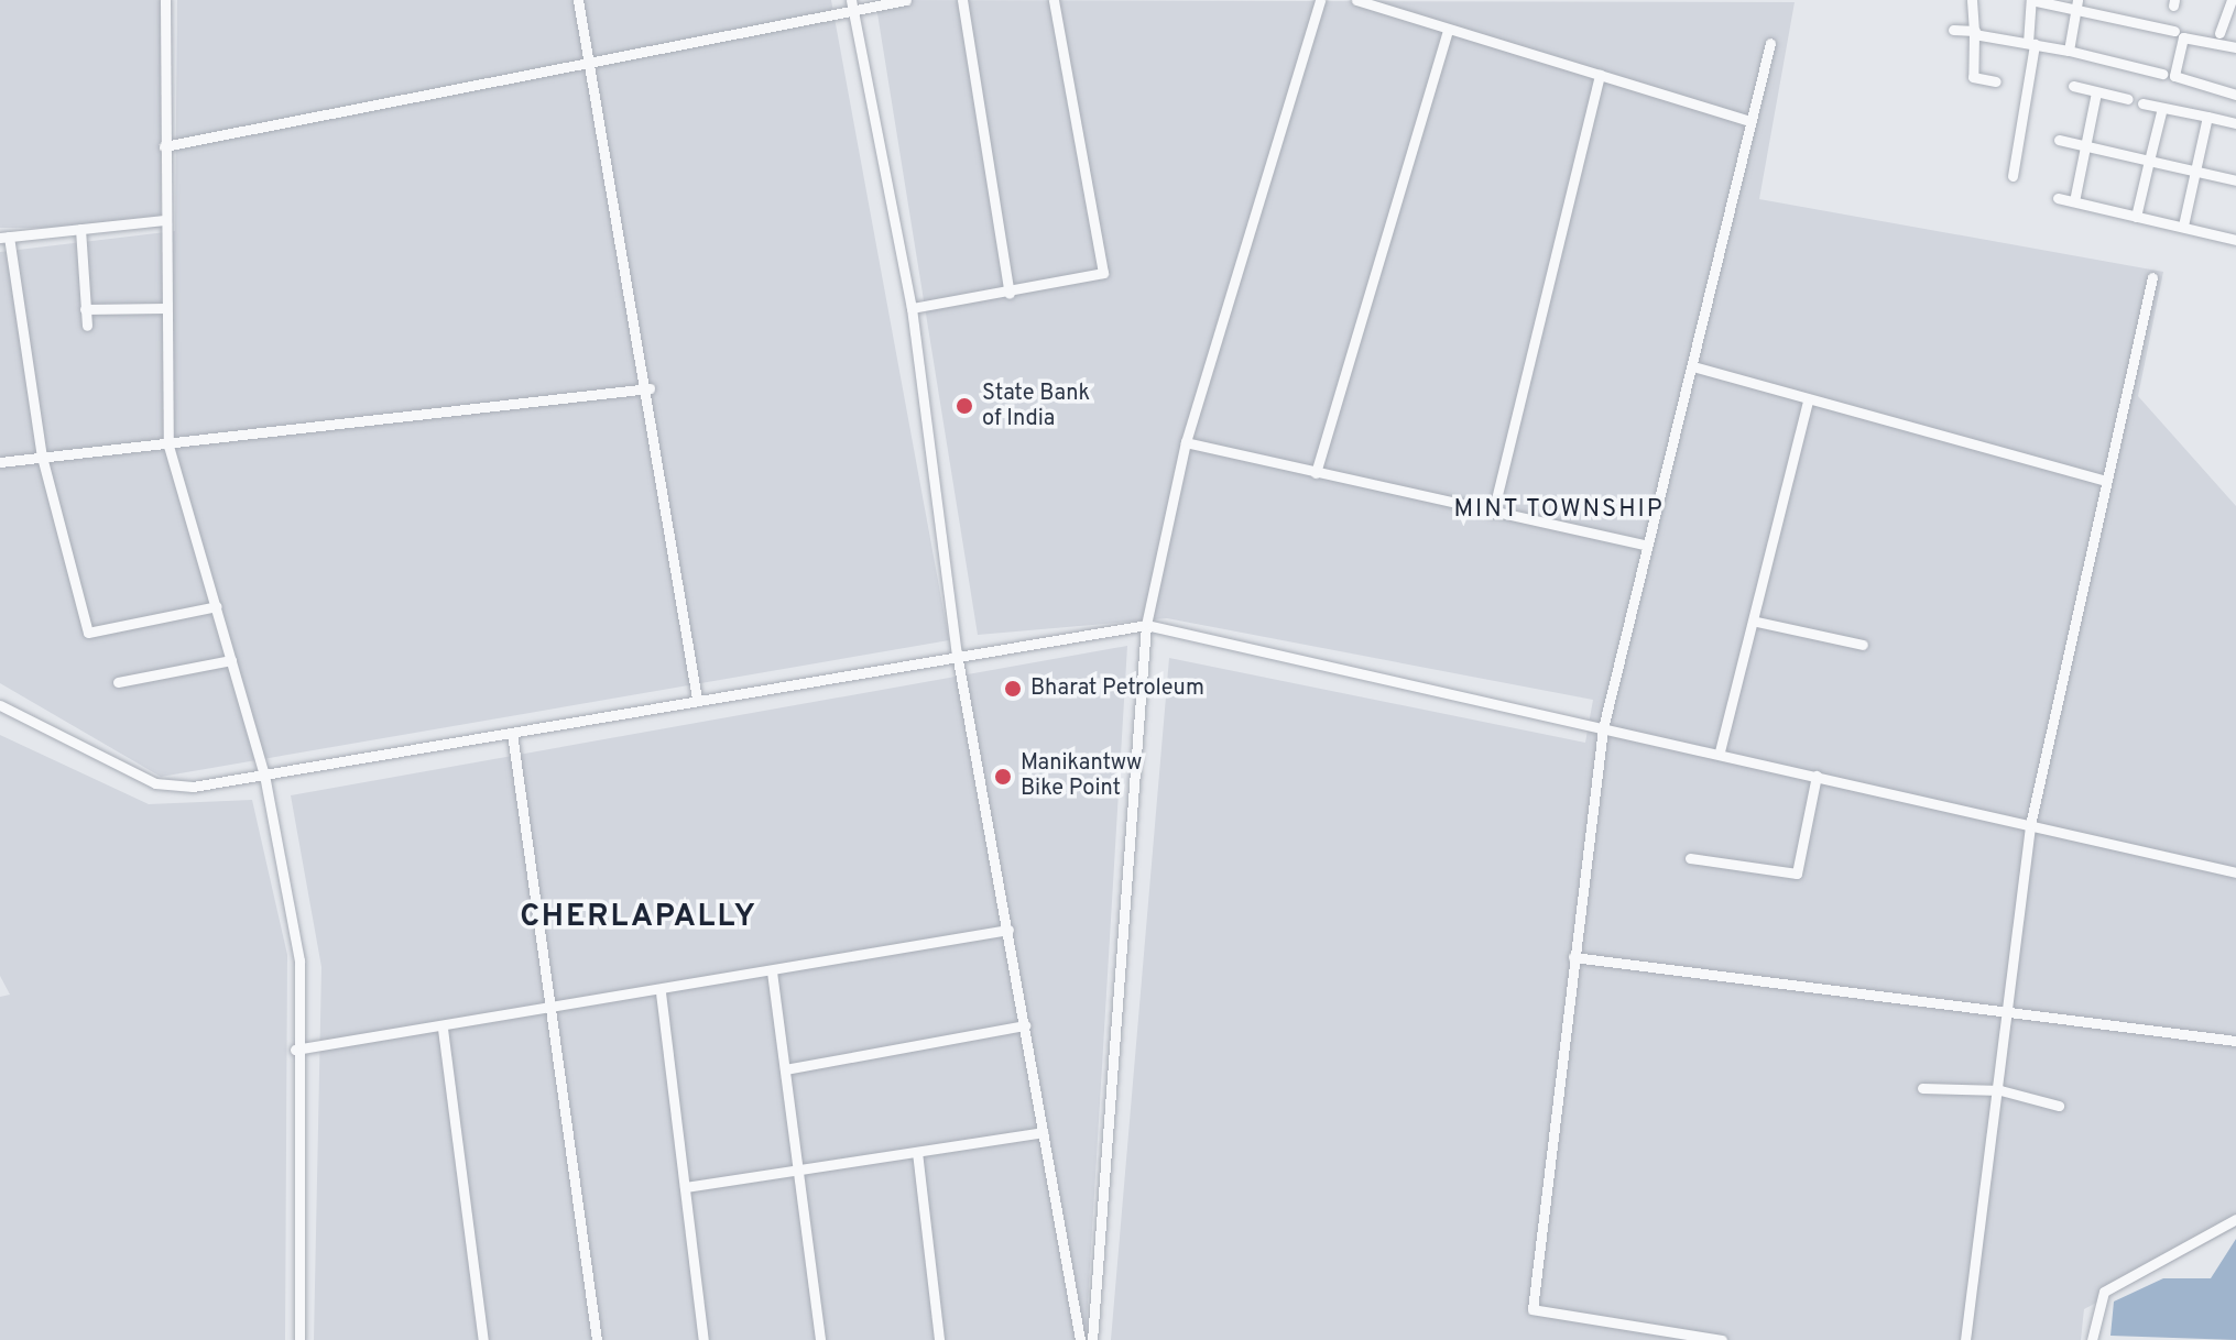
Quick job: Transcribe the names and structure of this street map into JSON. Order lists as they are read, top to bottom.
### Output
{
  "districts": ["MINT TOWNSHIP", "CHERLAPALLY"],
  "places": ["State Bank of India", "Bharat Petroleum", "Manikantww Bike Point"]
}
